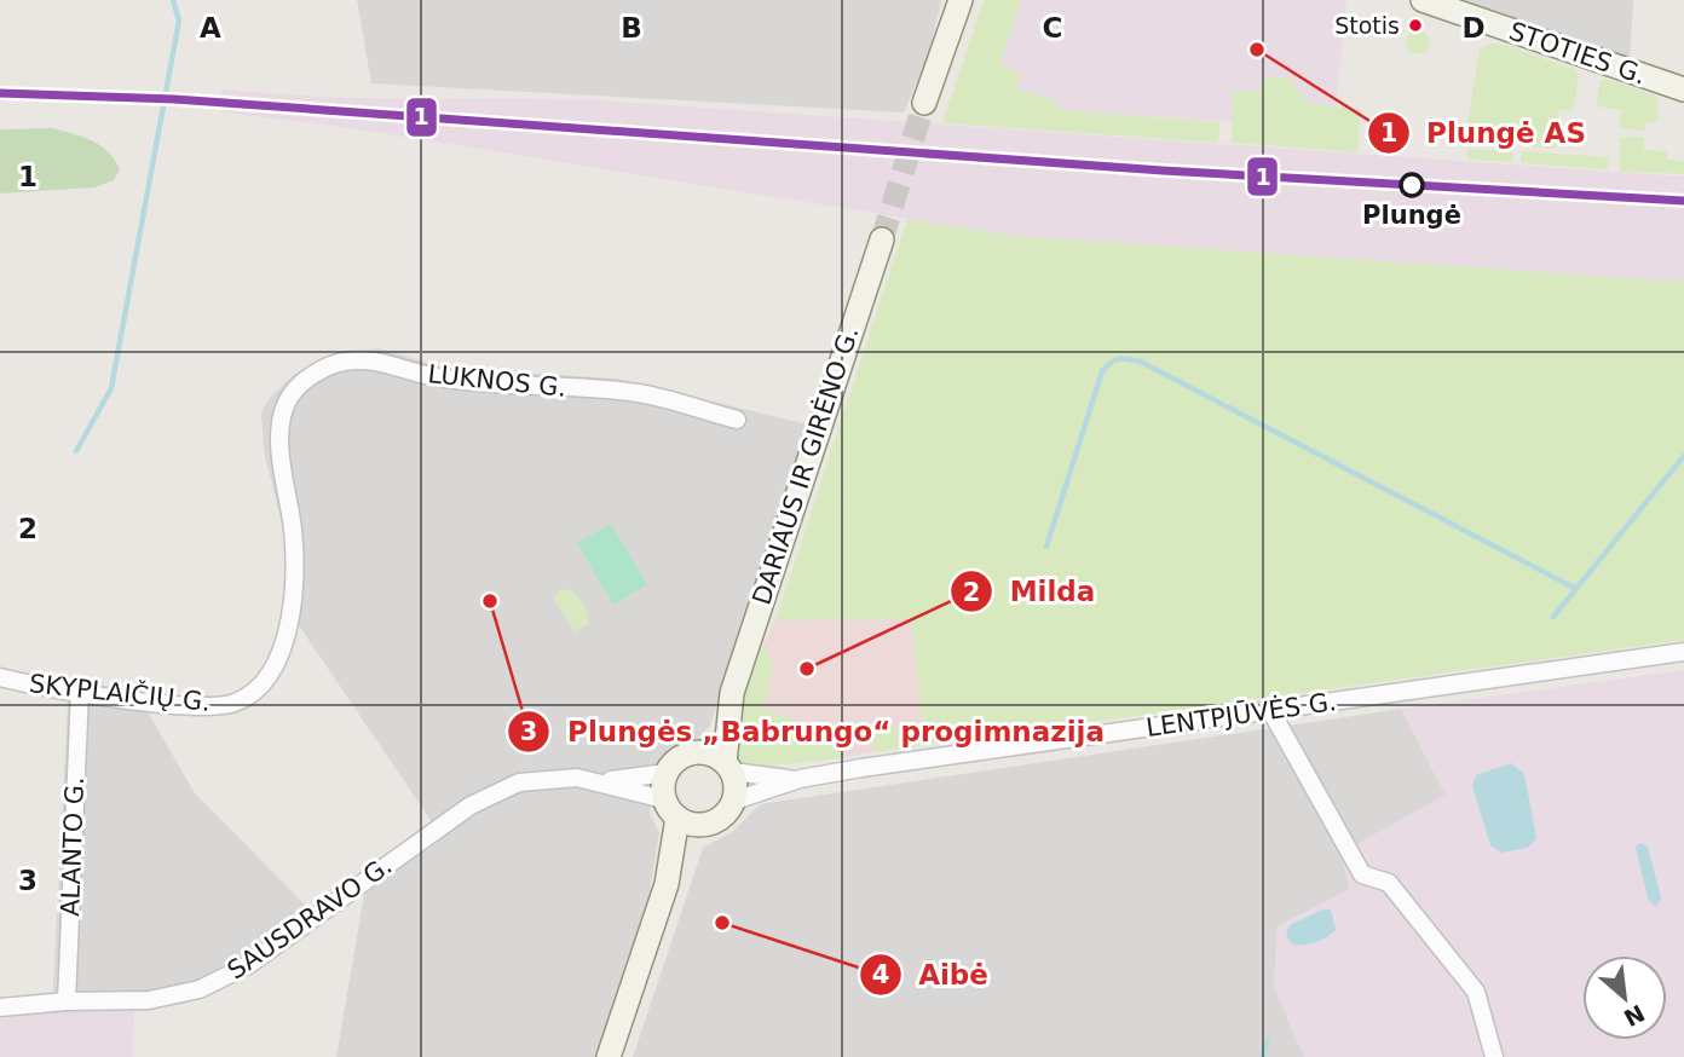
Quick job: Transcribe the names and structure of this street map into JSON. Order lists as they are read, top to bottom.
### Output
{
  "streets": {
    "main road": ["STOTIES G.", "DARIAUS IR GIRĖNO G."],
    "street": [
      "LUKNOS G.",
      "SKYPLAIČIŲ G.",
      "LENTPJŪVĖS G.",
      "ALANTO G.",
      "SAUSDRAVO G."
    ]
  },
  "crossings": [
    ["LUKNOS G.", "SKYPLAIČIŲ G."],
    ["DARIAUS IR GIRĖNO G.", "LENTPJŪVĖS G."],
    ["DARIAUS IR GIRĖNO G.", "SAUSDRAVO G."],
    ["SKYPLAIČIŲ G.", "ALANTO G."],
    ["LENTPJŪVĖS G.", "SAUSDRAVO G."],
    ["ALANTO G.", "SAUSDRAVO G."]
  ],
  "places": [
    "Stotis",
    "Plungė AS",
    "Plungė",
    "Plungės „Babrungo“ progimnazija",
    "Milda",
    "Aibė"
  ],
  "lines": ["transit line 1"],
  "north": "bottom right",
  "grid": {
    "columns": [
      "A",
      "B",
      "C",
      "D"
    ],
    "rows": ["1", "2", "3"]
  }
}
